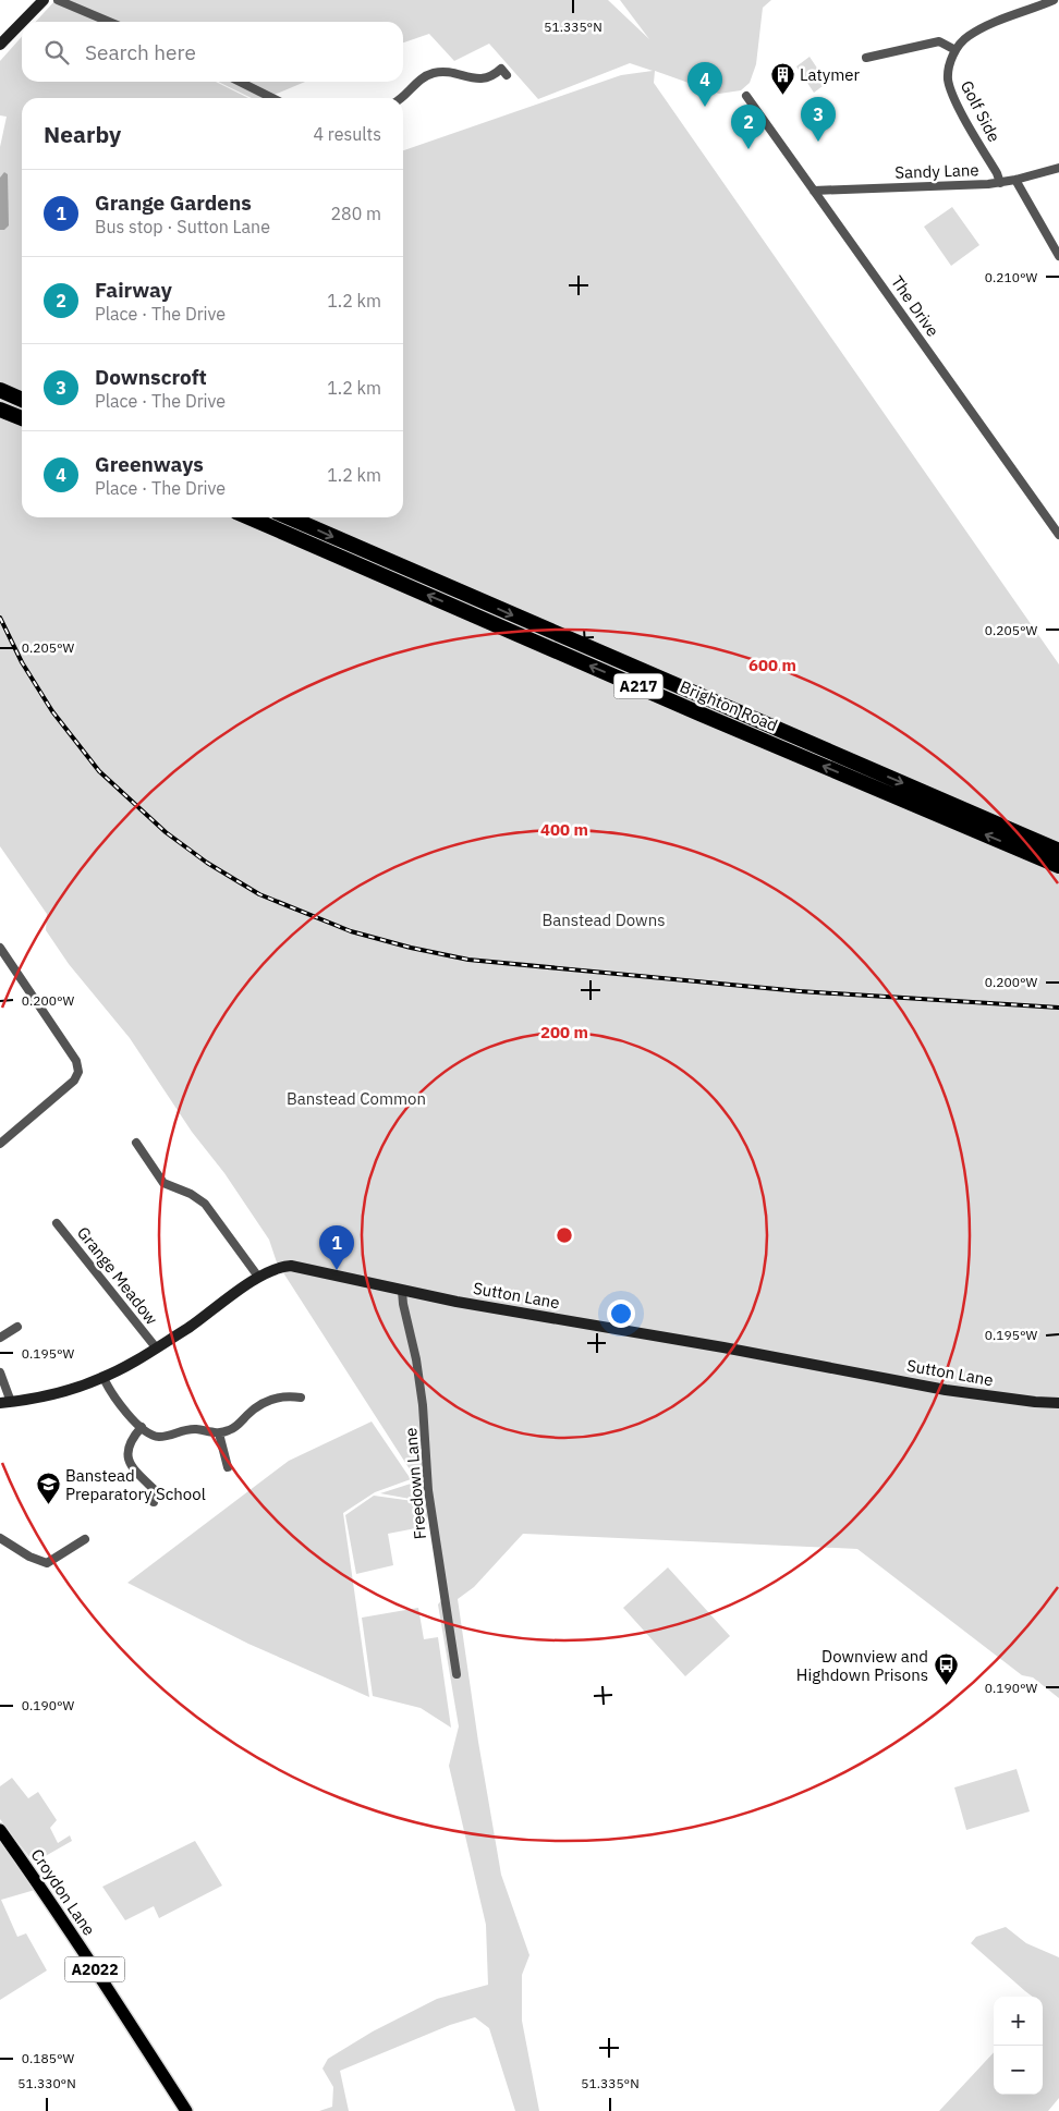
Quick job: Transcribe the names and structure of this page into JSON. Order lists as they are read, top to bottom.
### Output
{
  "streets": {
    "highway": ["A217", "Brighton Road"],
    "main road": ["Sutton Lane", "Croydon Lane", "A2022"],
    "street": [
      "Golf Side",
      "Sandy Lane",
      "The Drive",
      "Grange Meadow",
      "Freedown Lane"
    ]
  },
  "crossings": [
    ["Golf Side", "Sandy Lane"],
    ["Sandy Lane", "The Drive"],
    ["Grange Meadow", "Sutton Lane"],
    ["Sutton Lane", "Freedown Lane"]
  ],
  "parks": ["Banstead Downs", "Banstead Common"],
  "places": {
    "building": ["Latymer"],
    "school or university": ["Banstead Preparatory School"],
    "bus stop": ["Downview and Highdown Prisons"]
  },
  "page": {
    "search": "Search here",
    "pins": [
      "4",
      "3",
      "2",
      "1"
    ],
    "heading": ["Nearby", "4 results"],
    "list": [
      {
        "mark": "1",
        "name": "Grange Gardens",
        "note": "Bus stop · Sutton Lane",
        "value": "280 m"
      },
      {
        "mark": "2",
        "name": "Fairway",
        "note": "Place · The Drive",
        "value": "1.2 km"
      },
      {
        "mark": "3",
        "name": "Downscroft",
        "note": "Place · The Drive",
        "value": "1.2 km"
      },
      {
        "mark": "4",
        "name": "Greenways",
        "note": "Place · The Drive",
        "value": "1.2 km"
      }
    ],
    "map_buttons": ["+", "−"]
  },
  "coordinates": [
    "51.335°N",
    "0.210°W",
    "0.205°W",
    "0.200°W",
    "0.195°W",
    "0.190°W",
    "0.185°W",
    "51.330°N"
  ],
  "rings": ["600 m", "400 m", "200 m"]
}
